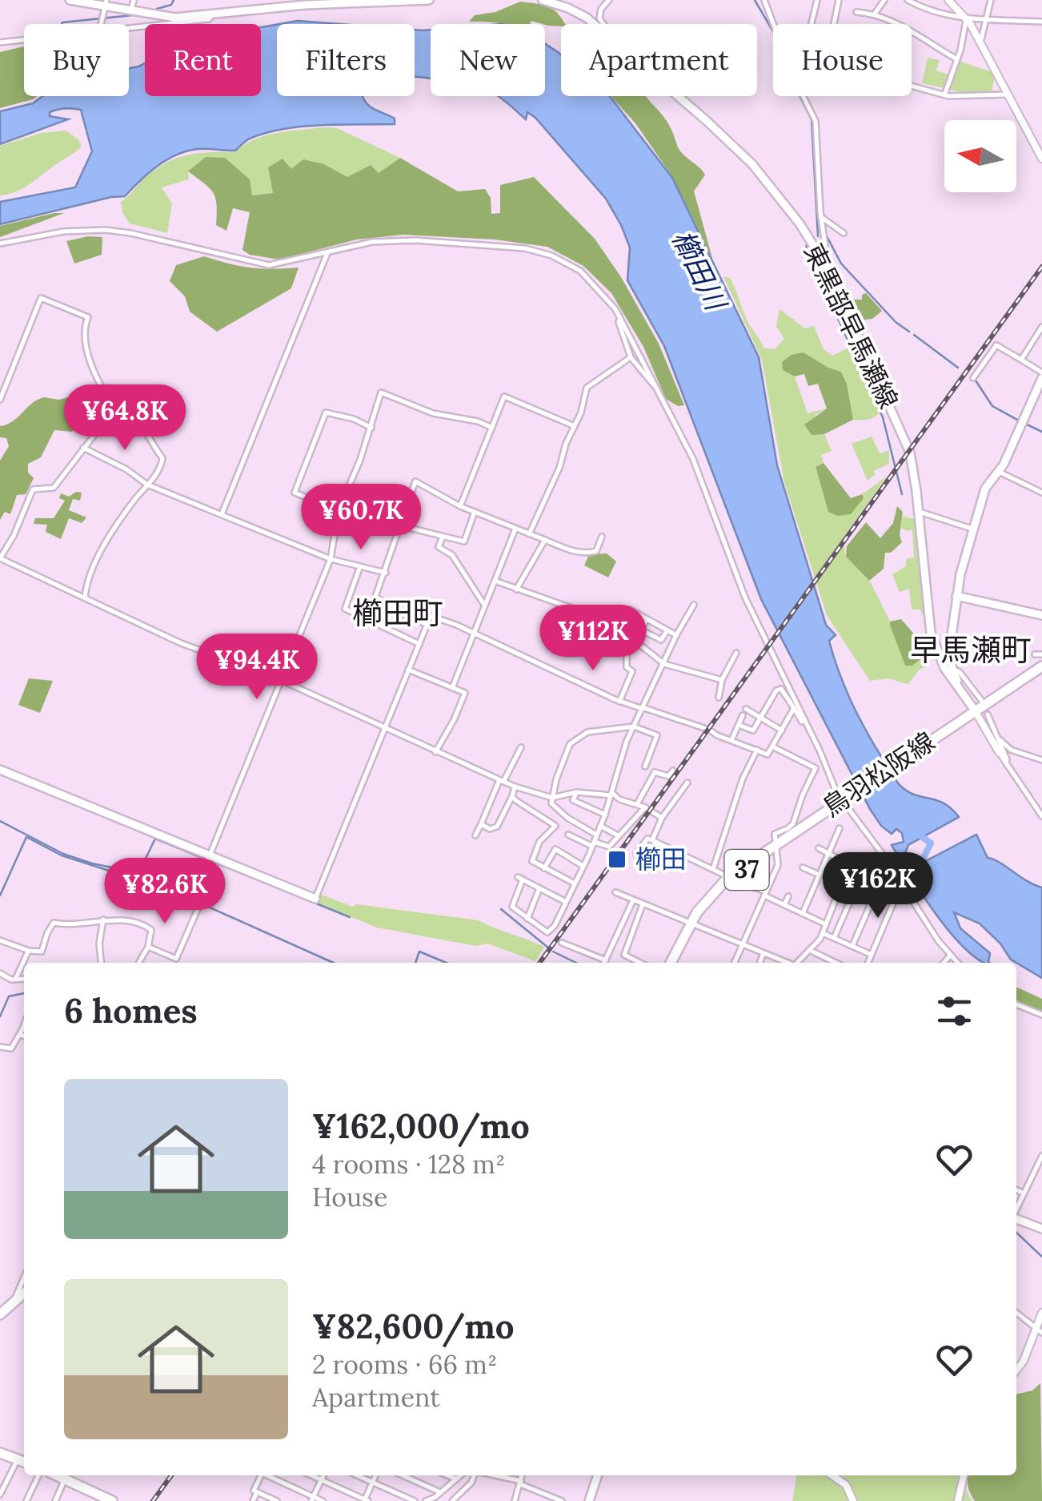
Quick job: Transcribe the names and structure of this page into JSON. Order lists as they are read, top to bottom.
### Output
{
  "streets": {
    "main road": ["東黒部早馬瀬線", "鳥羽松阪線", "37"]
  },
  "crossings": [
    ["東黒部早馬瀬線", "鳥羽松阪線"]
  ],
  "districts": ["櫛田町", "早馬瀬町"],
  "water": ["櫛田川"],
  "places": {
    "transit": ["櫛田"]
  },
  "north": "left",
  "page": {
    "chip": [
      "Buy",
      "Rent",
      "Filters",
      "New",
      "Apartment",
      "House"
    ],
    "price": [
      "¥64.8K",
      "¥60.7K",
      "¥112K",
      "¥94.4K",
      "¥162K",
      "¥82.6K"
    ],
    "heading": "6 homes",
    "list": [
      {
        "name": "¥162,000/mo",
        "note": "4 rooms · 128 m² · House"
      },
      {
        "name": "¥82,600/mo",
        "note": "2 rooms · 66 m² · Apartment"
      }
    ]
  }
}
